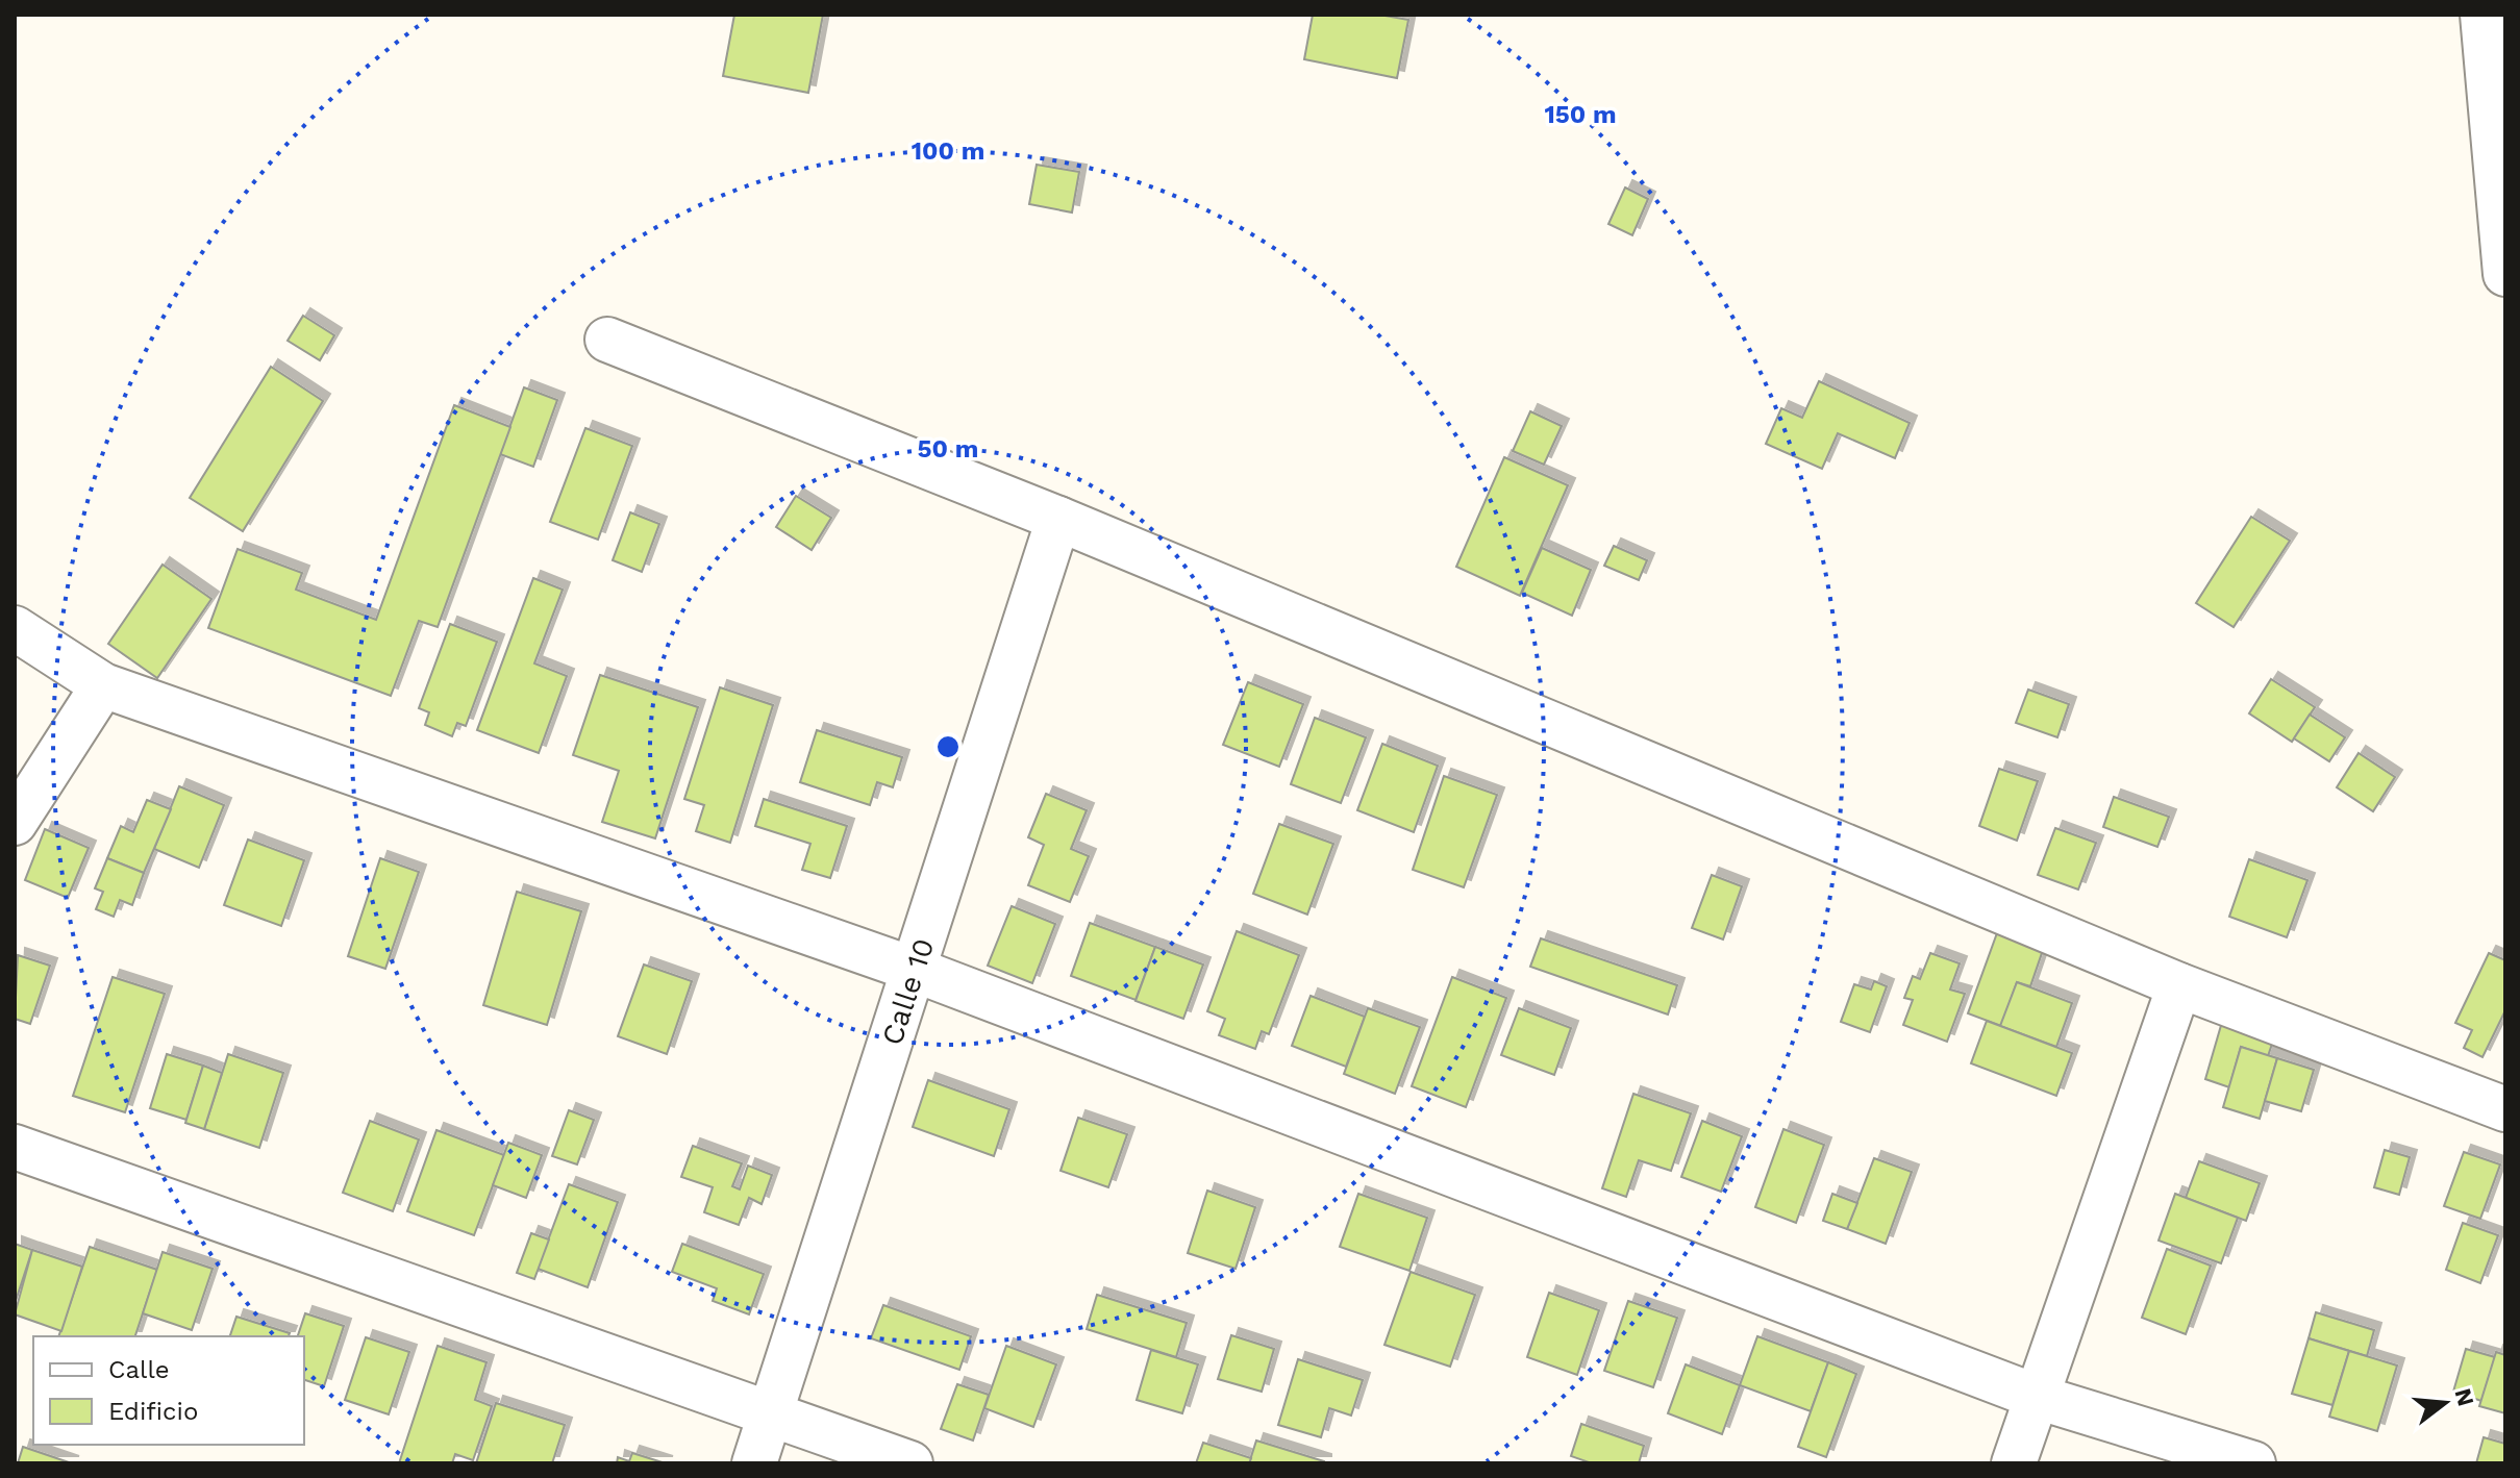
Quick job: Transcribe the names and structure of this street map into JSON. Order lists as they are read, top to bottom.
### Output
{
  "streets": {
    "street": ["Calle 10"]
  },
  "legend": ["Calle", "Edificio"],
  "north": "right",
  "rings": ["150 m", "100 m", "50 m"]
}
